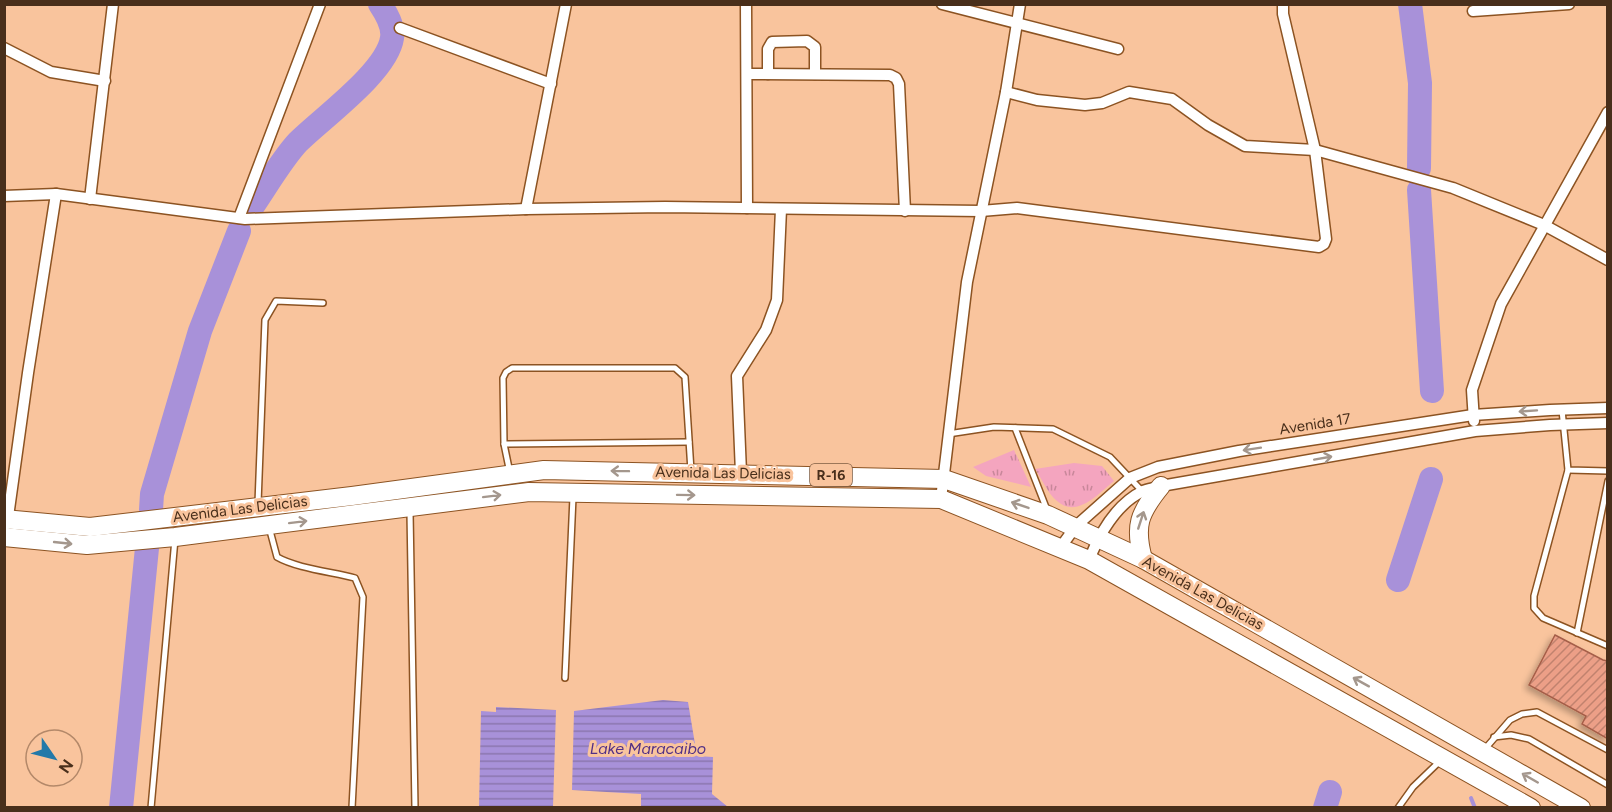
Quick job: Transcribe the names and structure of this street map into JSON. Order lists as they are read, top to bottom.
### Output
{
  "streets": {
    "main road": ["Avenida Las Delicias", "R-16"],
    "street": ["Avenida 17"]
  },
  "crossings": [
    ["Avenida 17", "Avenida Las Delicias"]
  ],
  "water": ["Lake Maracaibo"],
  "north": "bottom right"
}
